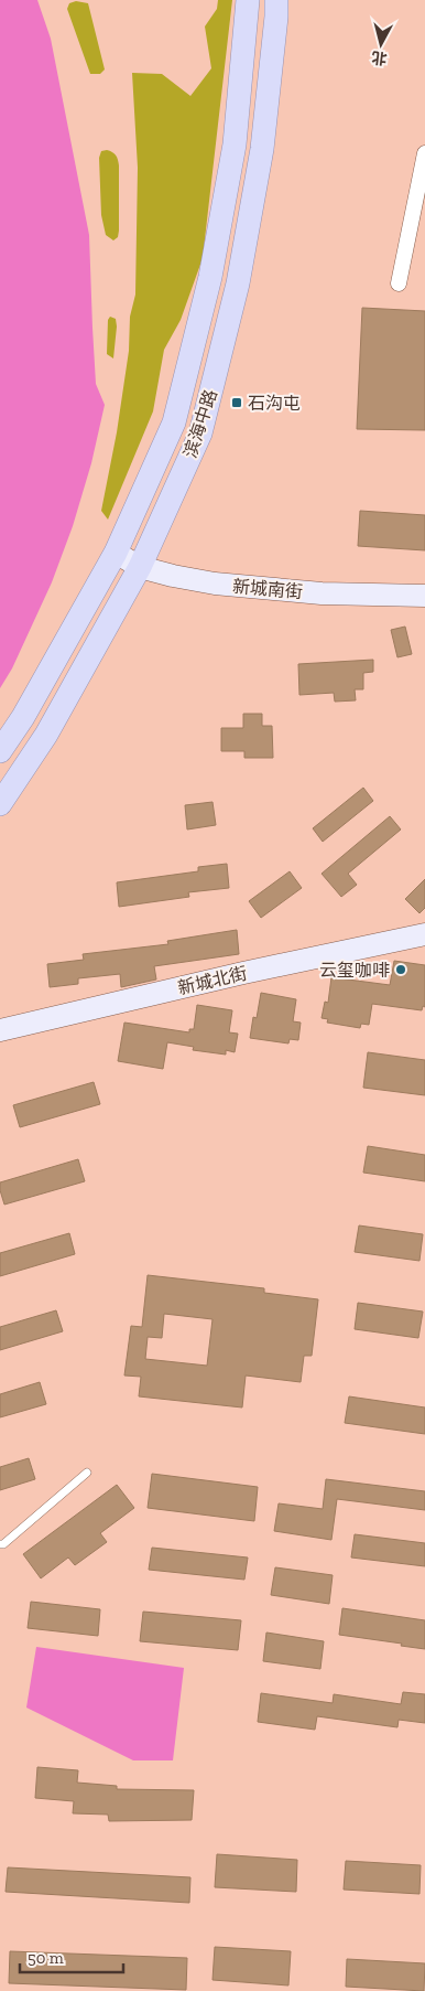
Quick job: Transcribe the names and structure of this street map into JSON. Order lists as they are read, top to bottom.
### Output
{
  "streets": {
    "main road": ["滨海中路"],
    "street": ["新城南街", "新城北街"]
  },
  "crossings": [
    ["滨海中路", "新城南街"]
  ],
  "places": {
    "transit": ["石沟屯"],
    "other": ["云玺咖啡"]
  },
  "scale_bar": "50 m",
  "north": "bottom"
}
